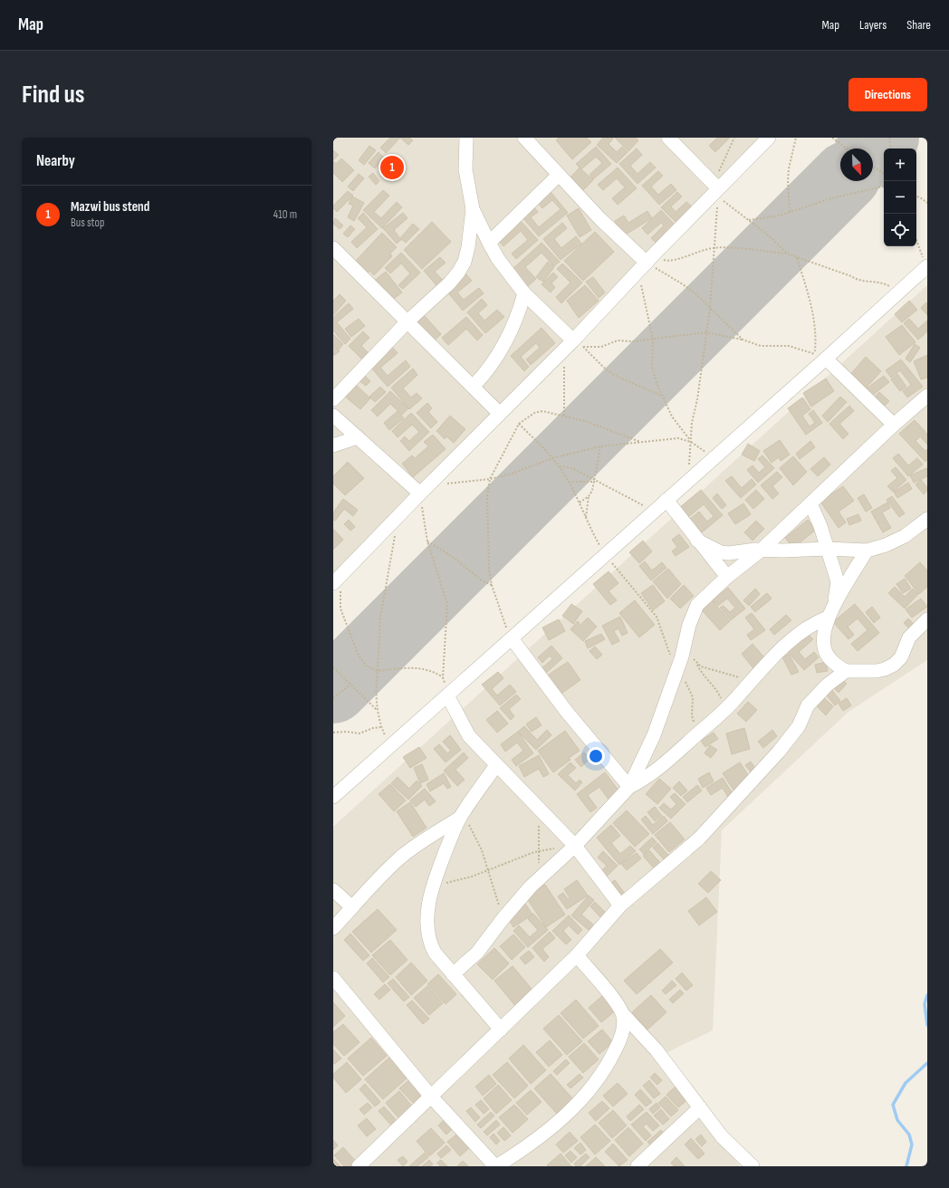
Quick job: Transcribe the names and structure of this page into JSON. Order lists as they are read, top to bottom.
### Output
{
  "north": "bottom right",
  "page": {
    "header": "Map",
    "nav": ["Map", "Layers", "Share"],
    "buttons": "Directions",
    "title": "Find us",
    "heading": "Nearby",
    "map_buttons": ["+", "−"],
    "pins": "1",
    "list": [
      {
        "mark": "1",
        "name": "Mazwi bus stend",
        "note": "Bus stop",
        "value": "410 m"
      }
    ]
  }
}
